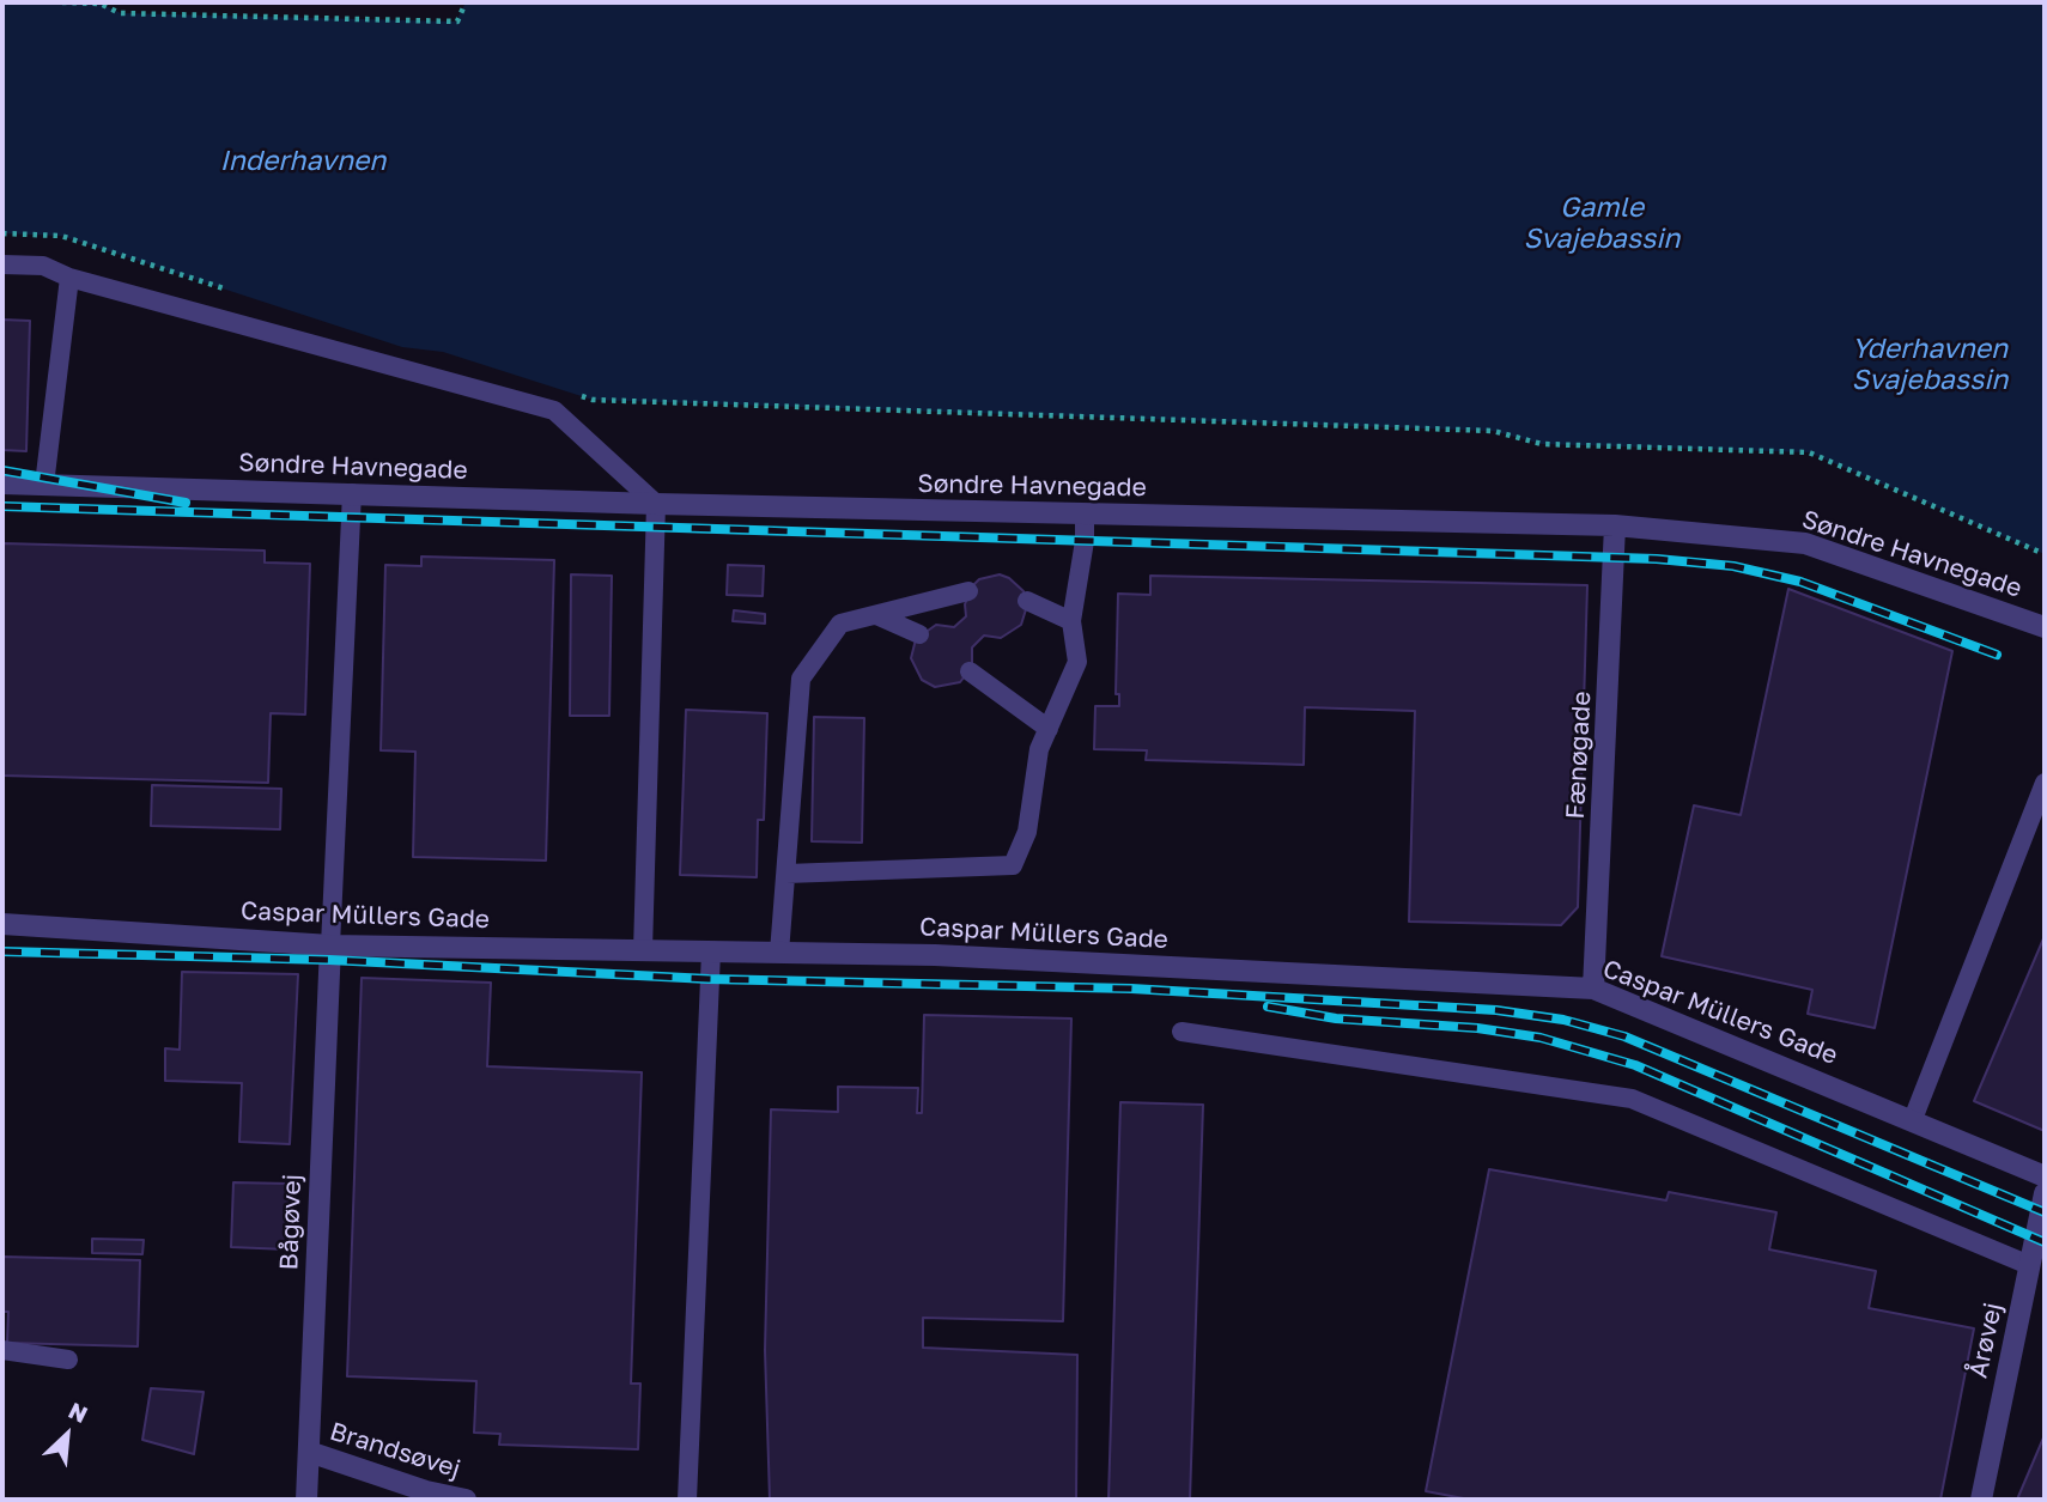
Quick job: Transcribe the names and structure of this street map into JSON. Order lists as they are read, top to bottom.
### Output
{
  "streets": {
    "street": [
      "Søndre Havnegade",
      "Fænøgade",
      "Caspar Müllers Gade",
      "Bågøvej",
      "Årøvej",
      "Brandsøvej"
    ]
  },
  "crossings": [
    ["Søndre Havnegade", "Fænøgade"],
    ["Fænøgade", "Caspar Müllers Gade"],
    ["Caspar Müllers Gade", "Bågøvej"],
    ["Bågøvej", "Brandsøvej"]
  ],
  "water": ["Inderhavnen", "Gamle Svajebassin", "Yderhavnen Svajebassin"],
  "north": "top right"
}
